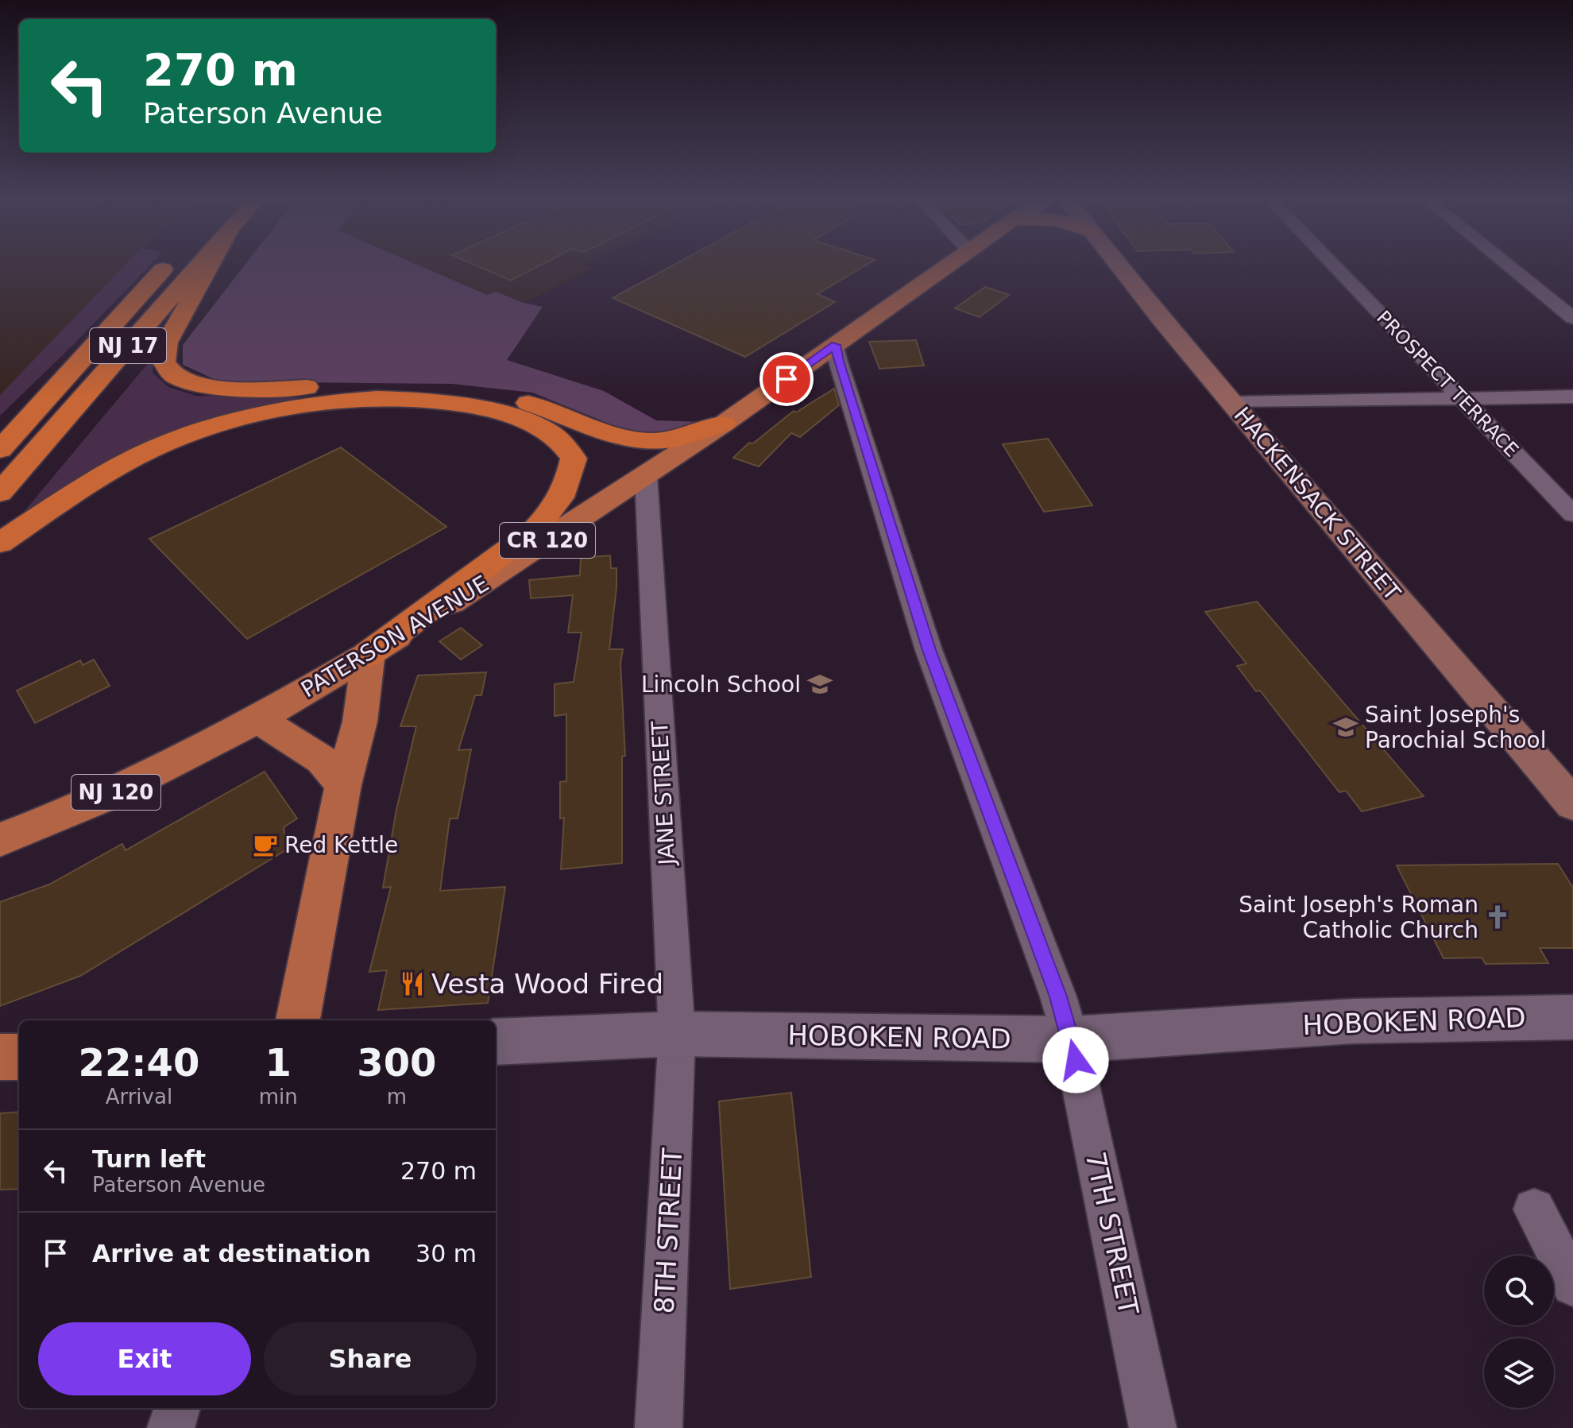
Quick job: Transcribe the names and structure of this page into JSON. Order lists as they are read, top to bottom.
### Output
{
  "streets": {
    "highway": ["NJ 17"],
    "main road": [
      "HACKENSACK STREET",
      "CR 120",
      "PATERSON AVENUE",
      "NJ 120"
    ],
    "street": [
      "PROSPECT TERRACE",
      "JANE STREET",
      "HOBOKEN ROAD",
      "8TH STREET",
      "7TH STREET"
    ]
  },
  "crossings": [
    ["PATERSON AVENUE", "JANE STREET"],
    ["PATERSON AVENUE", "7TH STREET"],
    ["JANE STREET", "HOBOKEN ROAD"],
    ["JANE STREET", "8TH STREET"],
    ["HOBOKEN ROAD", "8TH STREET"],
    ["HOBOKEN ROAD", "7TH STREET"]
  ],
  "places": {
    "school or university": ["Lincoln School", "Saint Joseph's Parochial School"],
    "cafe": ["Red Kettle"],
    "church": ["Saint Joseph's Roman Catholic Church"],
    "restaurant": ["Vesta Wood Fired"]
  },
  "page": {
    "turn": ["270 m", "Paterson Avenue"],
    "eta": [
      "22:40",
      "Arrival",
      "1",
      "min",
      "300",
      "m"
    ],
    "list": [
      {
        "name": "Turn left",
        "note": "Paterson Avenue",
        "value": "270 m"
      },
      {
        "name": "Arrive at destination",
        "value": "30 m"
      }
    ],
    "buttons": ["Exit", "Share"]
  }
}
